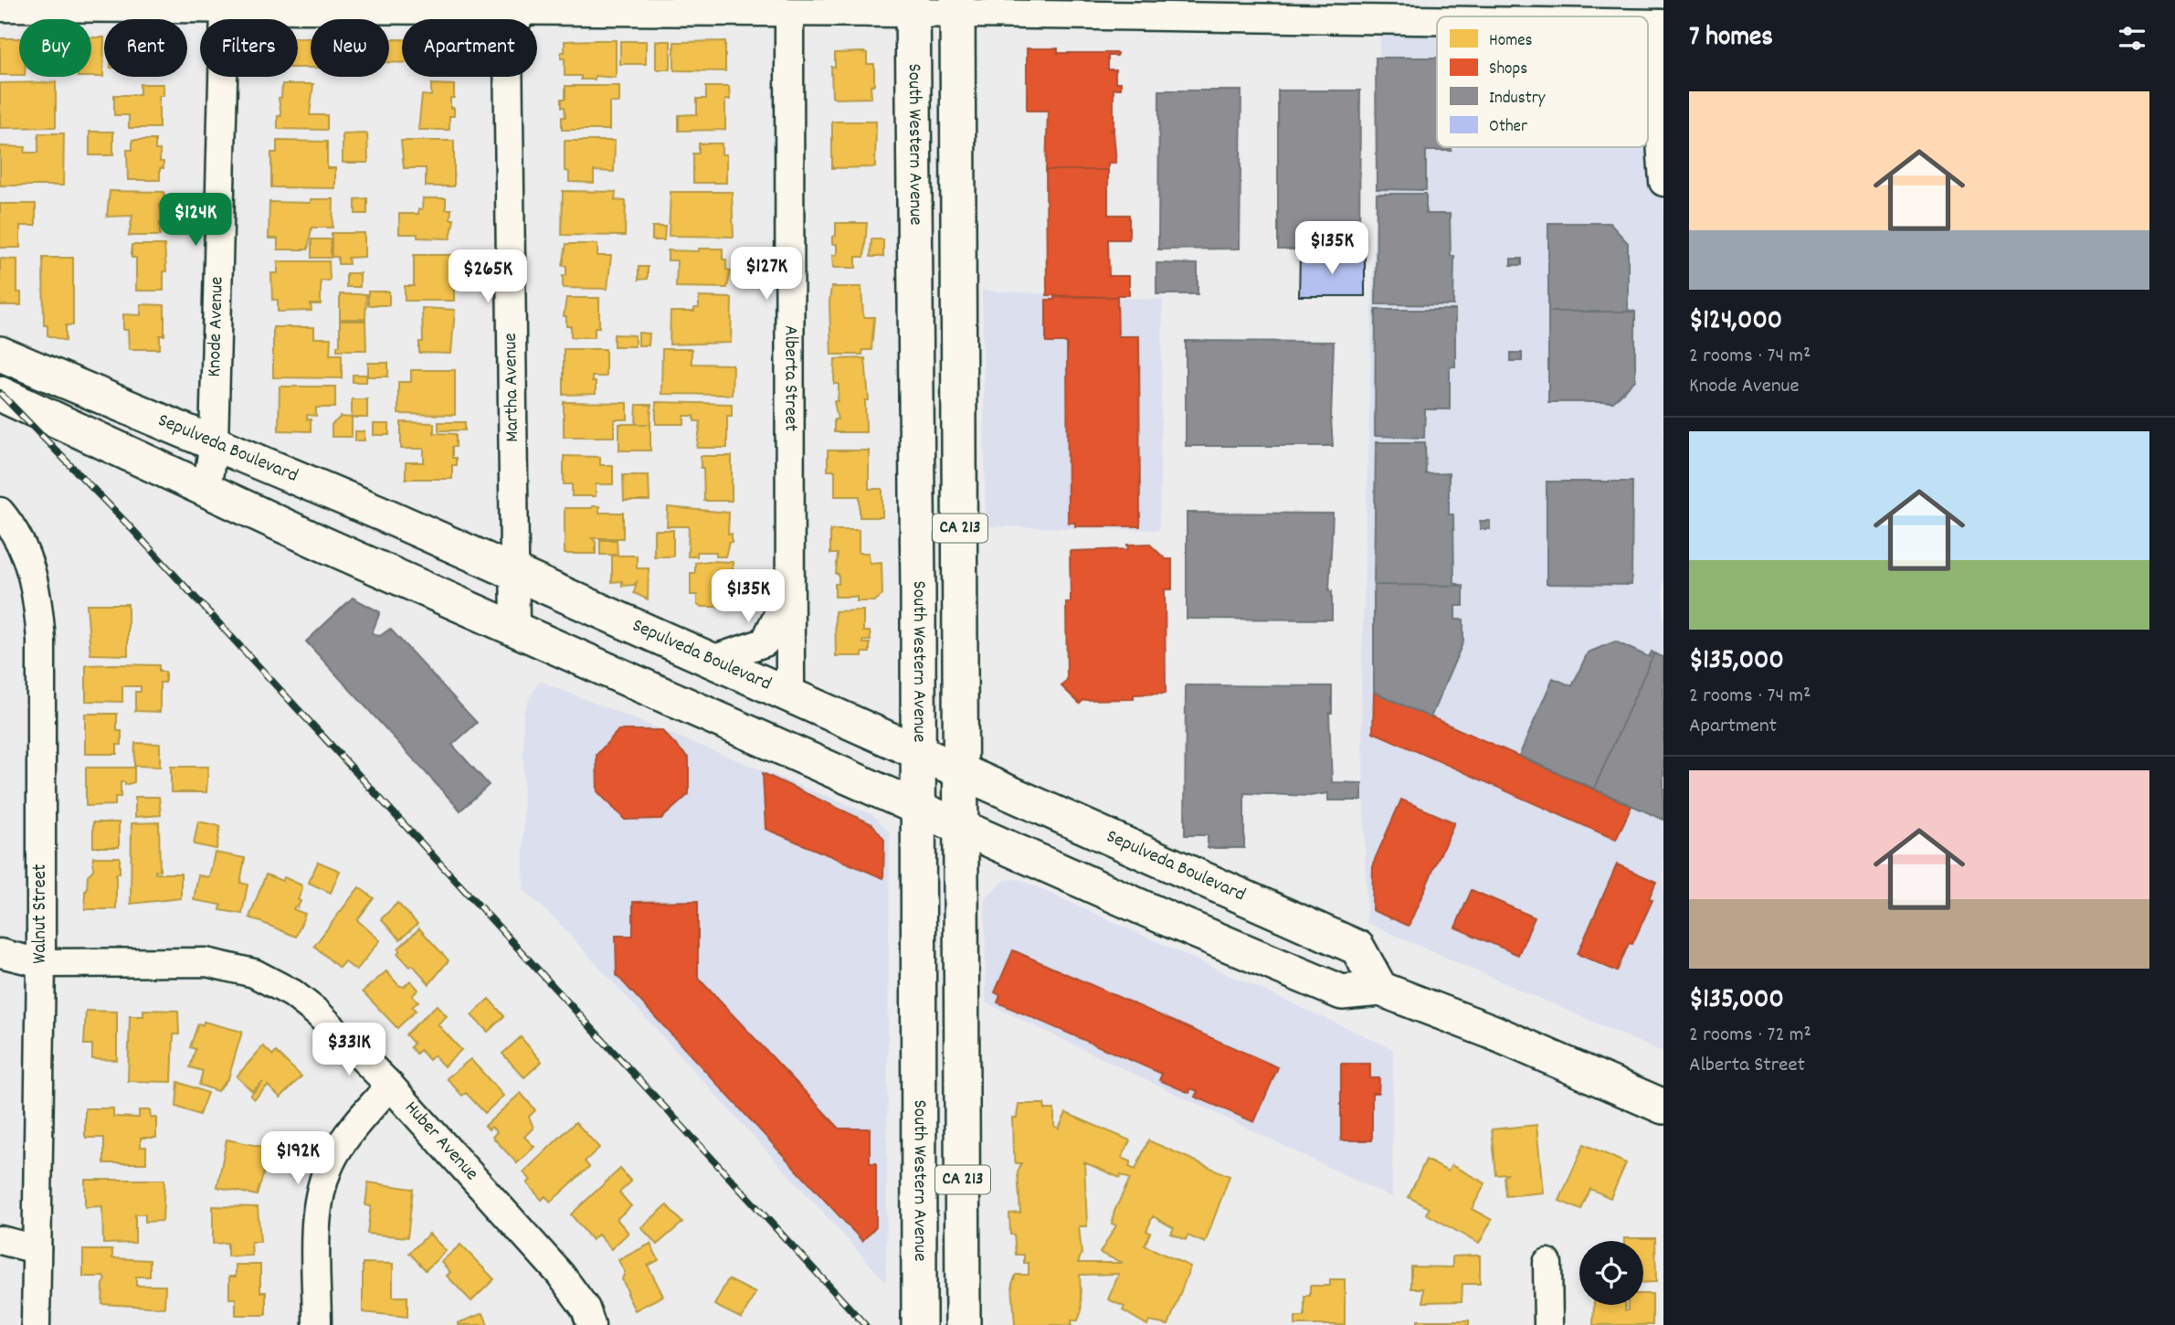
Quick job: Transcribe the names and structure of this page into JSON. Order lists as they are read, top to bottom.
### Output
{
  "streets": {
    "main road": ["South Western Avenue", "Sepulveda Boulevard", "CA 213"],
    "street": [
      "Knode Avenue",
      "Alberta Street",
      "Martha Avenue",
      "Walnut Street",
      "Huber Avenue"
    ]
  },
  "crossings": [
    ["South Western Avenue", "Sepulveda Boulevard"],
    ["Knode Avenue", "Sepulveda Boulevard"],
    ["Alberta Street", "Sepulveda Boulevard"],
    ["Martha Avenue", "Sepulveda Boulevard"],
    ["Sepulveda Boulevard", "CA 213"],
    ["Walnut Street", "Huber Avenue"]
  ],
  "legend": [
    "Homes",
    "Shops",
    "Industry",
    "Other"
  ],
  "page": {
    "heading": "7 homes",
    "chip": [
      "Buy",
      "Rent",
      "Filters",
      "New",
      "Apartment"
    ],
    "list": [
      {
        "name": "$124,000",
        "note": "2 rooms · 74 m² · Knode Avenue"
      },
      {
        "name": "$135,000",
        "note": "2 rooms · 74 m² · Apartment"
      },
      {
        "name": "$135,000",
        "note": "2 rooms · 72 m² · Alberta Street"
      }
    ],
    "price": [
      "$124K",
      "$135K",
      "$127K",
      "$265K",
      "$135K",
      "$331K",
      "$192K"
    ]
  }
}
